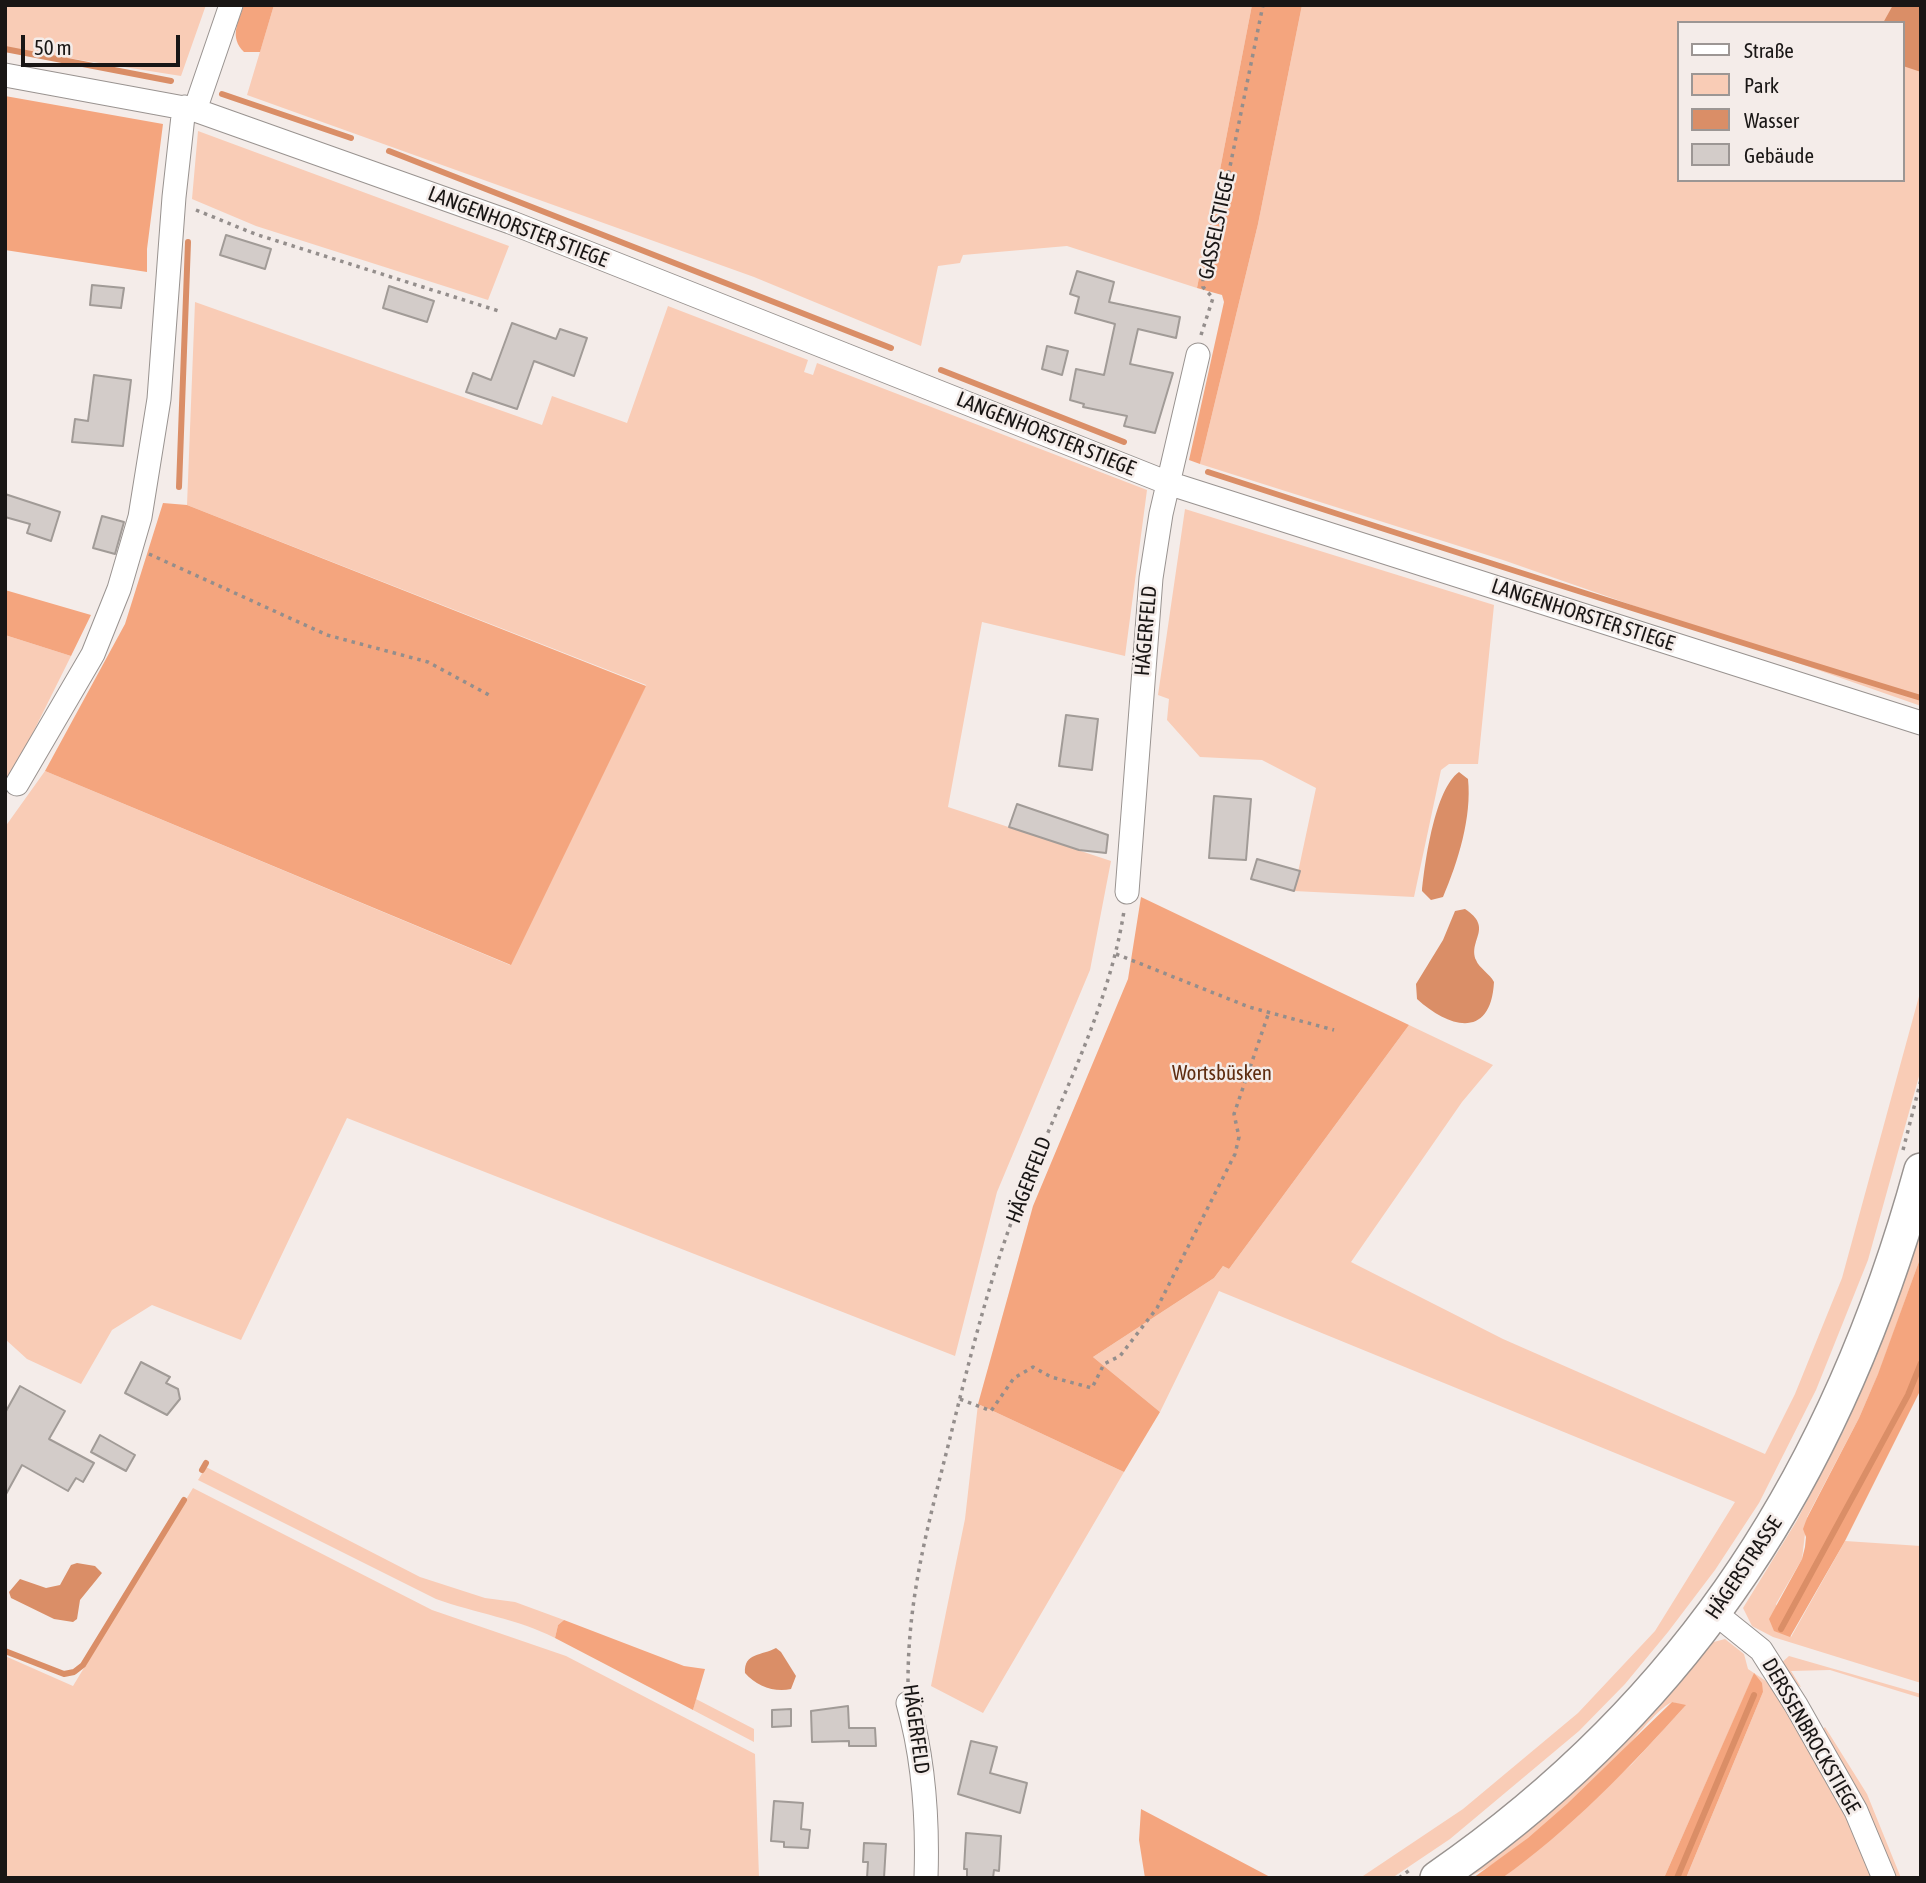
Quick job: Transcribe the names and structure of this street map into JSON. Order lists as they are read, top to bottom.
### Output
{
  "streets": {
    "main road": ["HÄGERSTRASSE"],
    "street": ["LANGENHORSTER STIEGE", "HÄGERFELD", "DERSSENBROCKSTIEGE"],
    "path": ["GASSELSTIEGE"]
  },
  "crossings": [
    ["LANGENHORSTER STIEGE", "HÄGERFELD"],
    ["HÄGERSTRASSE", "DERSSENBROCKSTIEGE"]
  ],
  "parks": ["Wortsbüsken"],
  "legend": [
    "Straße",
    "Park",
    "Wasser",
    "Gebäude"
  ],
  "scale_bar": "50 m"
}
